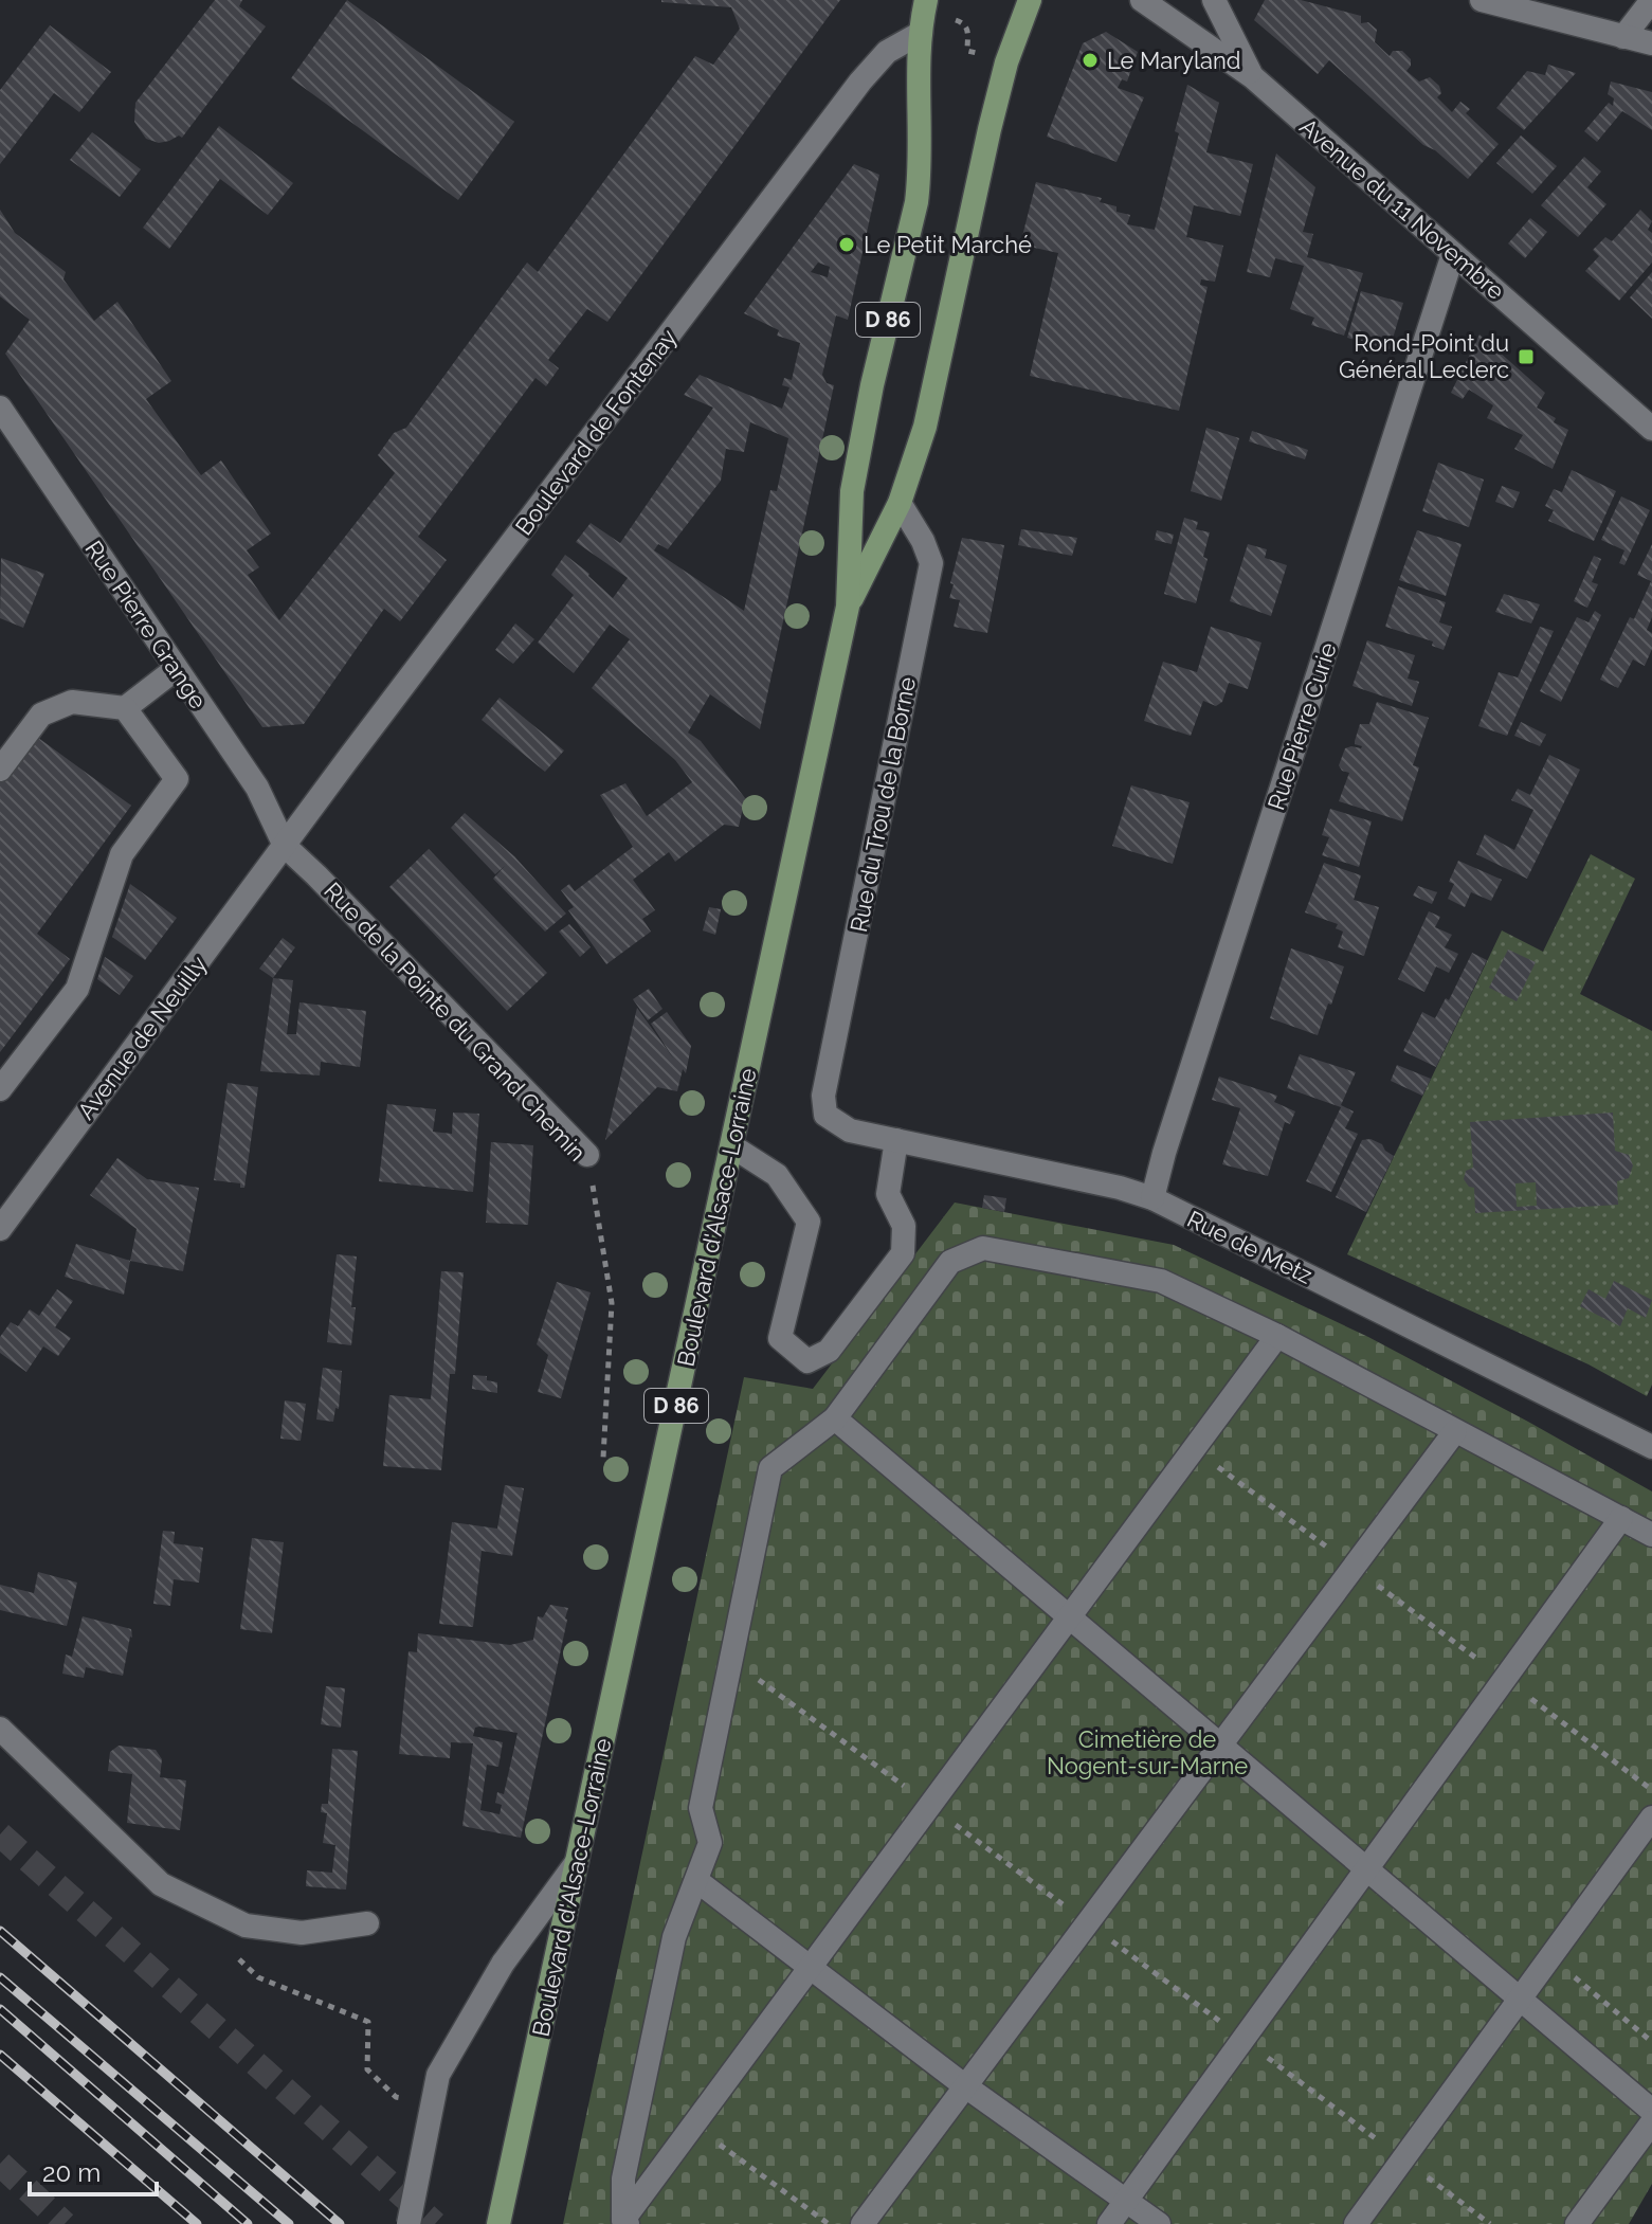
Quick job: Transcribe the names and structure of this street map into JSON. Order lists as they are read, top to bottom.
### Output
{
  "streets": {
    "main road": ["D 86", "Boulevard d'Alsace-Lorraine"],
    "street": [
      "Avenue du 11 Novembre",
      "Boulevard de Fontenay",
      "Rue Pierre Grange",
      "Rue Pierre Curie",
      "Rue du Trou de la Borne",
      "Rue de la Pointe du Grand Chemin",
      "Avenue de Neuilly",
      "Rue de Metz"
    ]
  },
  "crossings": [
    ["Avenue du 11 Novembre", "Rue Pierre Curie"],
    ["Boulevard de Fontenay", "Rue Pierre Grange"],
    ["Boulevard de Fontenay", "Rue de la Pointe du Grand Chemin"],
    ["Boulevard de Fontenay", "Avenue de Neuilly"],
    ["Boulevard de Fontenay", "Boulevard d'Alsace-Lorraine"],
    ["Rue Pierre Grange", "Rue de la Pointe du Grand Chemin"],
    ["Rue Pierre Grange", "Avenue de Neuilly"],
    ["Rue Pierre Curie", "Rue de Metz"],
    ["Rue du Trou de la Borne", "Boulevard d'Alsace-Lorraine"],
    ["Rue du Trou de la Borne", "Rue de Metz"],
    ["Rue de la Pointe du Grand Chemin", "Avenue de Neuilly"]
  ],
  "parks": ["Cimetière de Nogent-sur-Marne"],
  "places": {
    "other": ["Le Maryland", "Le Petit Marché"],
    "transit": ["Rond-Point du Général Leclerc"]
  },
  "scale_bar": "20 m"
}
